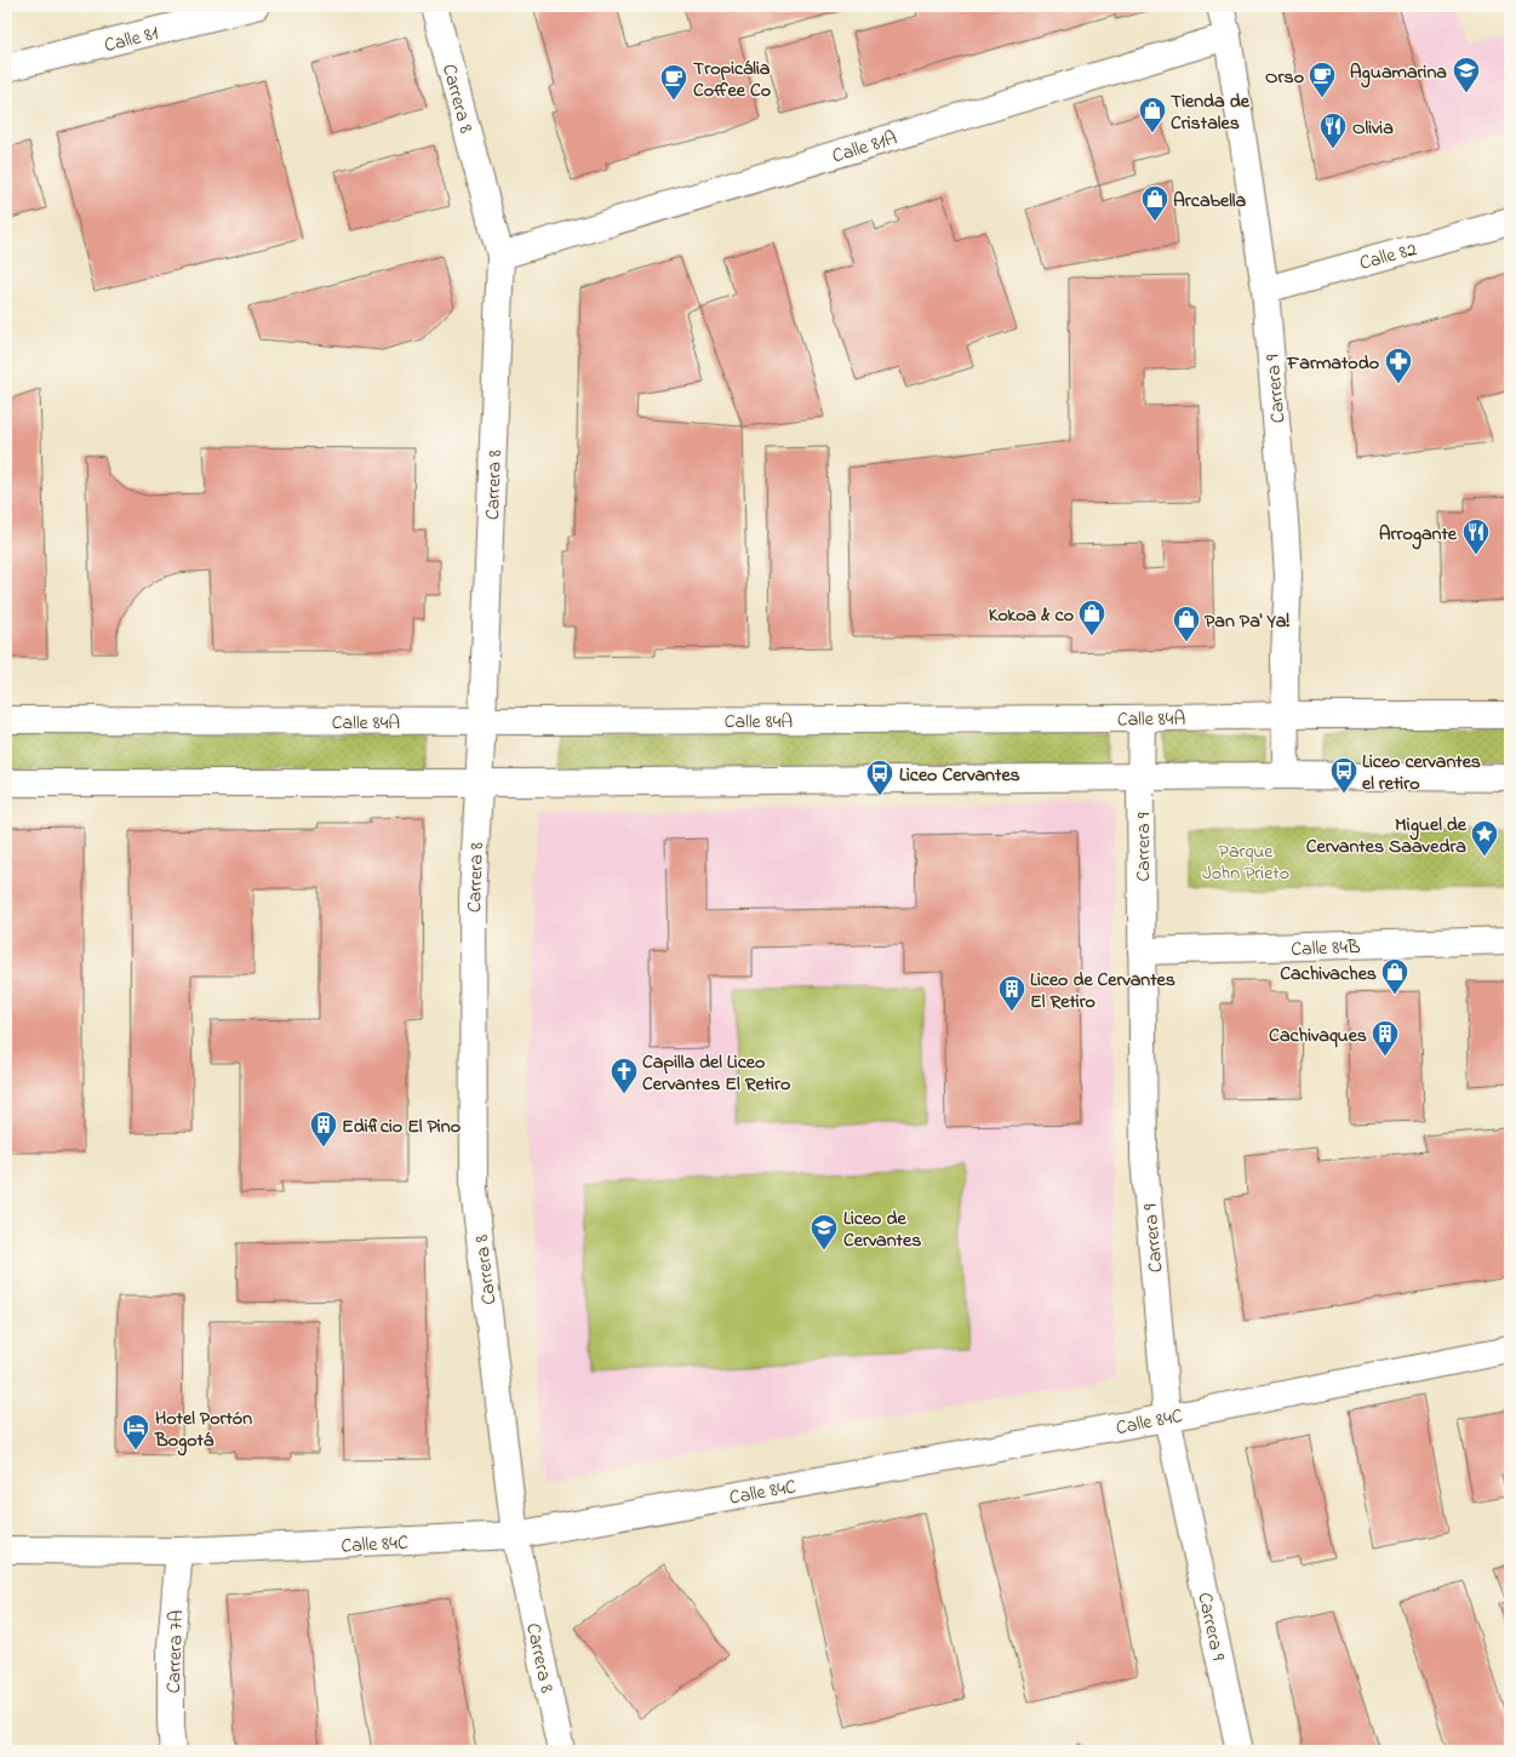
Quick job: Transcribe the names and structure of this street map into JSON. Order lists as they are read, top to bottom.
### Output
{
  "streets": {
    "street": [
      "Calle 81",
      "Carrera 8",
      "Calle 81A",
      "Calle 82",
      "Carrera 9",
      "Calle 84A",
      "Calle 84B",
      "Calle 84C",
      "Carrera 7A"
    ]
  },
  "crossings": [
    ["Carrera 8", "Calle 81A"],
    ["Carrera 8", "Calle 84A"],
    ["Carrera 8", "Calle 84C"],
    ["Calle 81A", "Carrera 9"],
    ["Calle 82", "Carrera 9"],
    ["Carrera 9", "Calle 84A"],
    ["Carrera 9", "Calle 84B"],
    ["Carrera 9", "Calle 84C"],
    ["Calle 84C", "Carrera 7A"]
  ],
  "parks": ["Parque John Prieto"],
  "places": {
    "school or university": ["Aguamarina", "Liceo de Cervantes"],
    "cafe": ["Orso", "Tropicália Coffee Co"],
    "shop": [
      "Tienda de Cristales",
      "Arcabella",
      "Kokoa & co",
      "Pan Pa' Ya!",
      "Cachivaches"
    ],
    "restaurant": ["Olivia", "Arrogante"],
    "pharmacy": ["Farmatodo"],
    "bus stop": ["Liceo cervantes el retiro", "Liceo Cervantes"],
    "place": ["Miguel de Cervantes Saavedra"],
    "building": ["Liceo de Cervantes El Retiro", "Cachivaques", "Edificio El Pino"],
    "church": ["Capilla del Liceo Cervantes El Retiro"],
    "hotel": ["Hotel Portón Bogotá"]
  }
}
